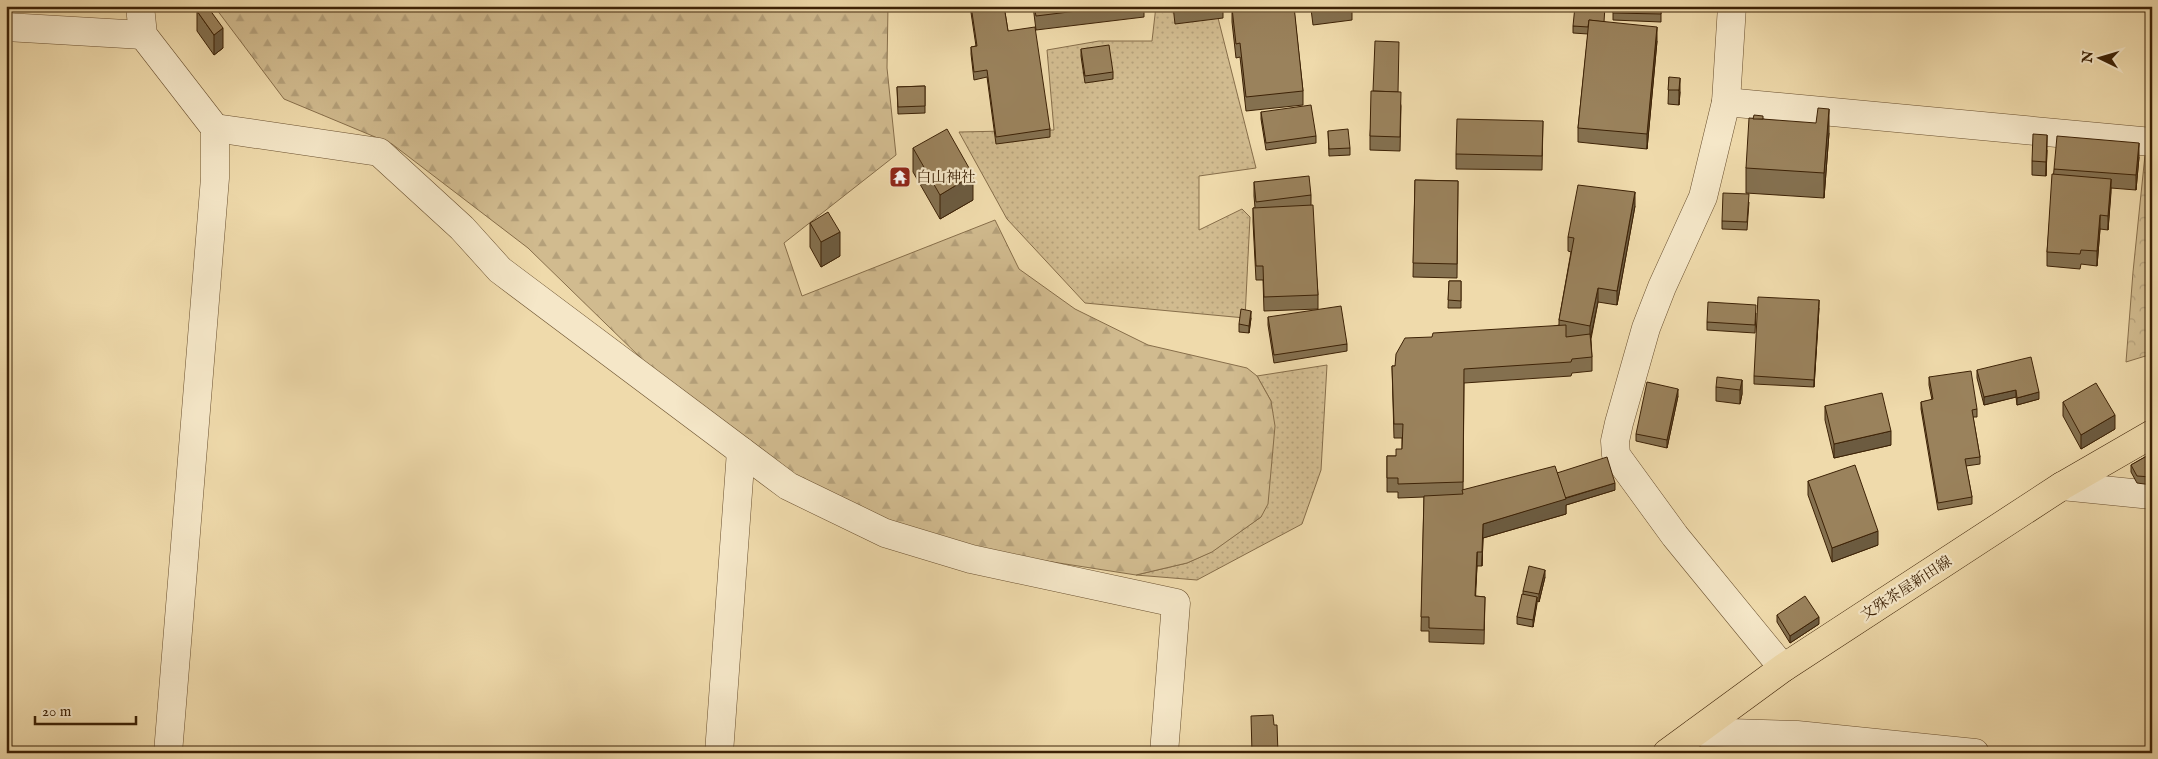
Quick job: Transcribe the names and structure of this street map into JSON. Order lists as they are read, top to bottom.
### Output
{
  "streets": {
    "main road": ["文殊茶屋新田線"]
  },
  "places": {
    "temple": ["白山神社"]
  },
  "scale_bar": "20 m",
  "north": "left"
}
